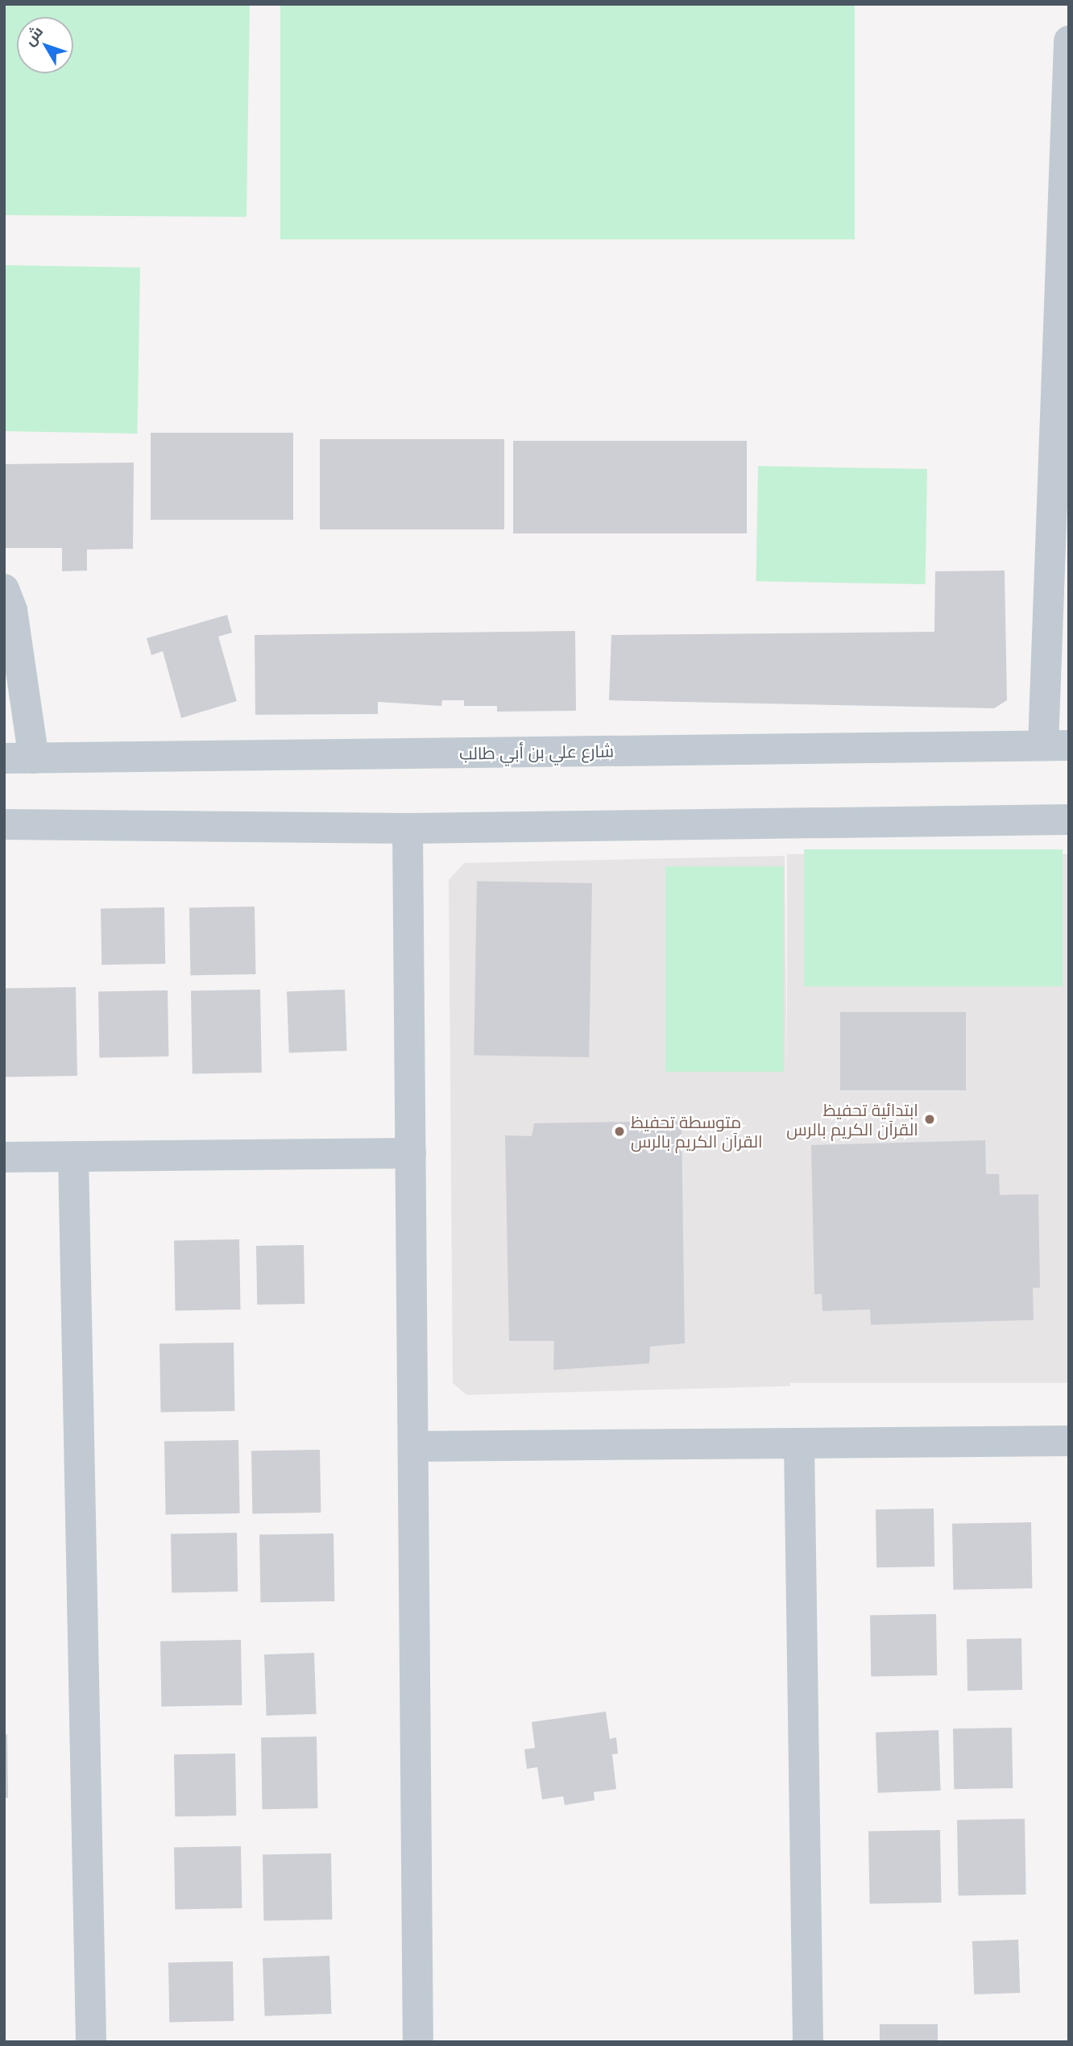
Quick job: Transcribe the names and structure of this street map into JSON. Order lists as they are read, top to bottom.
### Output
{
  "streets": {
    "street": ["شارع علي بن أبي طالب"]
  },
  "places": ["ابتدائية تحفيظ القرآن الكريم بالرس", "متوسطة تحفيظ القرآن الكريم بالرس"],
  "north": "top left"
}
